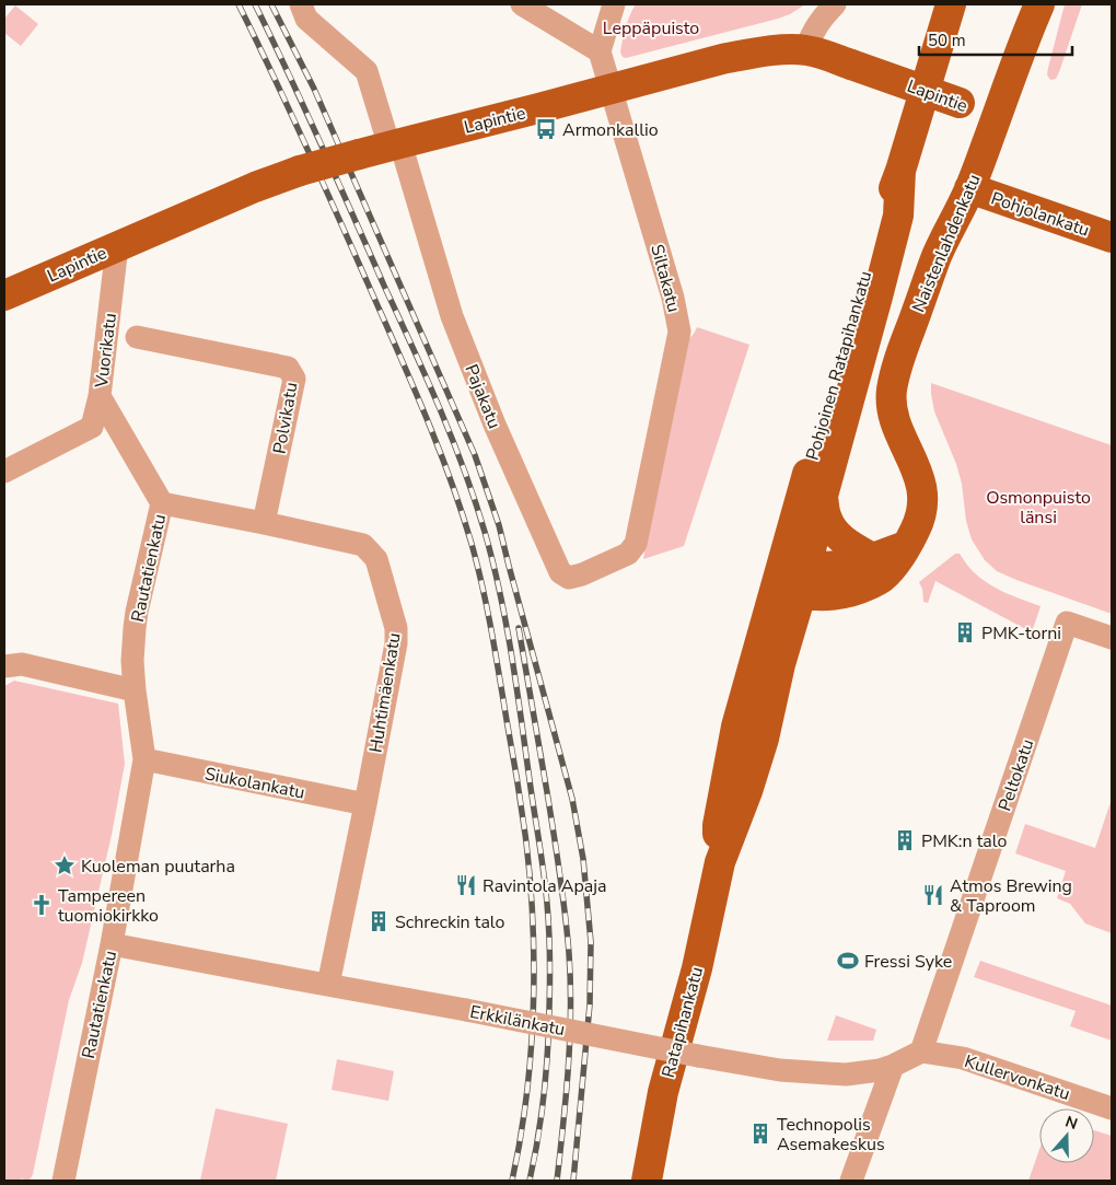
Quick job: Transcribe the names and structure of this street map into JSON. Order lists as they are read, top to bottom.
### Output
{
  "streets": {
    "main road": [
      "Lapintie",
      "Pohjolankatu",
      "Naistenlahdenkatu",
      "Pohjoinen Ratapihankatu",
      "Ratapihankatu"
    ],
    "street": [
      "Siltakatu",
      "Vuorikatu",
      "Pajakatu",
      "Polvikatu",
      "Rautatienkatu",
      "Huhtimäenkatu",
      "Peltokatu",
      "Siukolankatu",
      "Erkkilänkatu",
      "Kullervonkatu"
    ]
  },
  "crossings": [
    ["Lapintie", "Naistenlahdenkatu"],
    ["Lapintie", "Siltakatu"],
    ["Lapintie", "Vuorikatu"],
    ["Lapintie", "Pajakatu"],
    ["Pohjolankatu", "Naistenlahdenkatu"],
    ["Naistenlahdenkatu", "Pohjoinen Ratapihankatu"],
    ["Naistenlahdenkatu", "Ratapihankatu"],
    ["Siltakatu", "Pajakatu"],
    ["Vuorikatu", "Rautatienkatu"],
    ["Vuorikatu", "Huhtimäenkatu"],
    ["Pohjoinen Ratapihankatu", "Ratapihankatu"],
    ["Polvikatu", "Huhtimäenkatu"],
    ["Rautatienkatu", "Huhtimäenkatu"],
    ["Rautatienkatu", "Siukolankatu"],
    ["Rautatienkatu", "Erkkilänkatu"],
    ["Huhtimäenkatu", "Siukolankatu"],
    ["Huhtimäenkatu", "Erkkilänkatu"],
    ["Peltokatu", "Erkkilänkatu"],
    ["Peltokatu", "Kullervonkatu"],
    ["Erkkilänkatu", "Kullervonkatu"]
  ],
  "parks": ["Leppäpuisto", "Osmonpuisto länsi"],
  "places": {
    "bus stop": ["Armonkallio"],
    "building": [
      "PMK-torni",
      "PMK:n talo",
      "Schreckin talo",
      "Technopolis Asemakeskus"
    ],
    "place": ["Kuoleman puutarha"],
    "restaurant": ["Ravintola Apaja", "Atmos Brewing & Taproom"],
    "church": ["Tampereen tuomiokirkko"],
    "sports": ["Fressi Syke"]
  },
  "scale_bar": "50 m",
  "north": "top"
}
